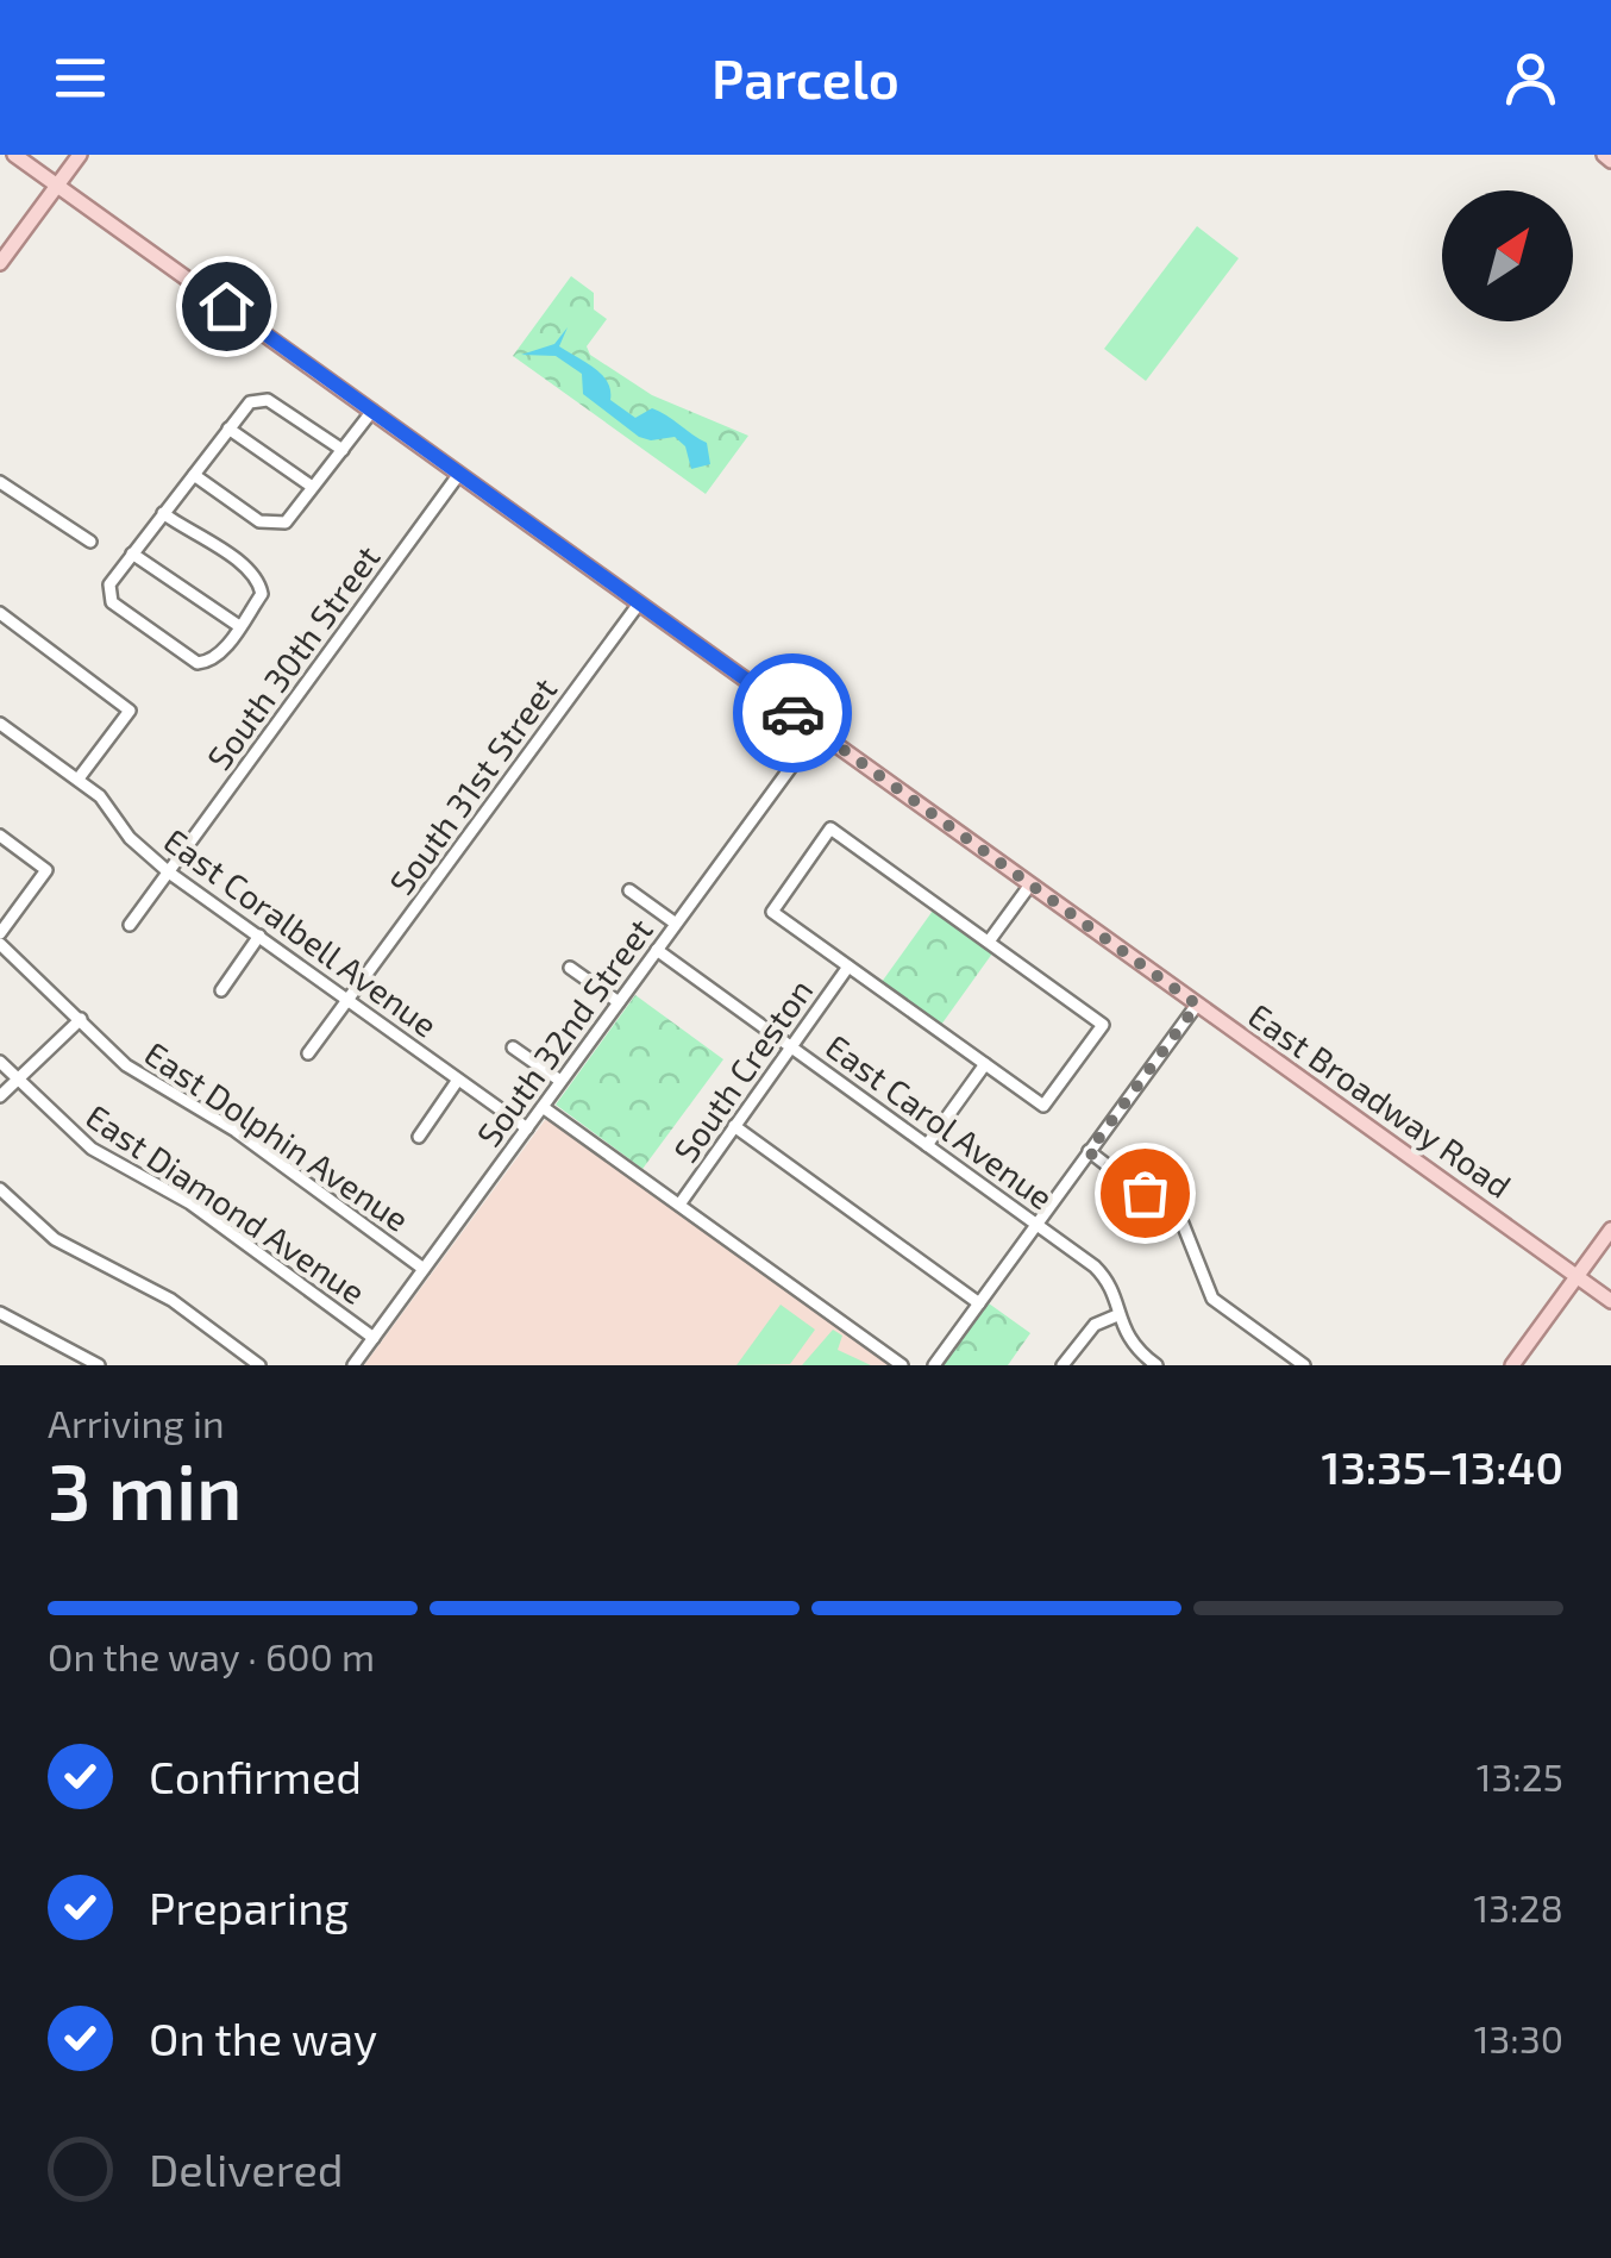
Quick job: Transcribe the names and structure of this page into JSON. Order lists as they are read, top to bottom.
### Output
{
  "streets": {
    "main road": ["East Broadway Road"],
    "street": [
      "South 30th Street",
      "South 31st Street",
      "East Coralbell Avenue",
      "South 32nd Street",
      "South Creston",
      "East Carol Avenue",
      "East Dolphin Avenue",
      "East Diamond Avenue"
    ]
  },
  "crossings": [
    ["South 30th Street", "East Coralbell Avenue"],
    ["South 30th Street", "East Broadway Road"],
    ["South 31st Street", "East Coralbell Avenue"],
    ["South 31st Street", "East Broadway Road"],
    ["East Coralbell Avenue", "South 32nd Street"],
    ["South 32nd Street", "East Broadway Road"],
    ["South 32nd Street", "East Carol Avenue"],
    ["South 32nd Street", "East Dolphin Avenue"],
    ["South 32nd Street", "East Diamond Avenue"],
    ["South Creston", "East Carol Avenue"]
  ],
  "north": "top right",
  "page": {
    "header": "Parcelo",
    "heading": ["3 min", "Arriving in", "13:35–13:40"],
    "bar": "On the way · 600 m",
    "list": [
      ["Confirmed", "13:25"],
      ["Preparing", "13:28"],
      ["On the way", "13:30"],
      "Delivered"
    ]
  }
}
